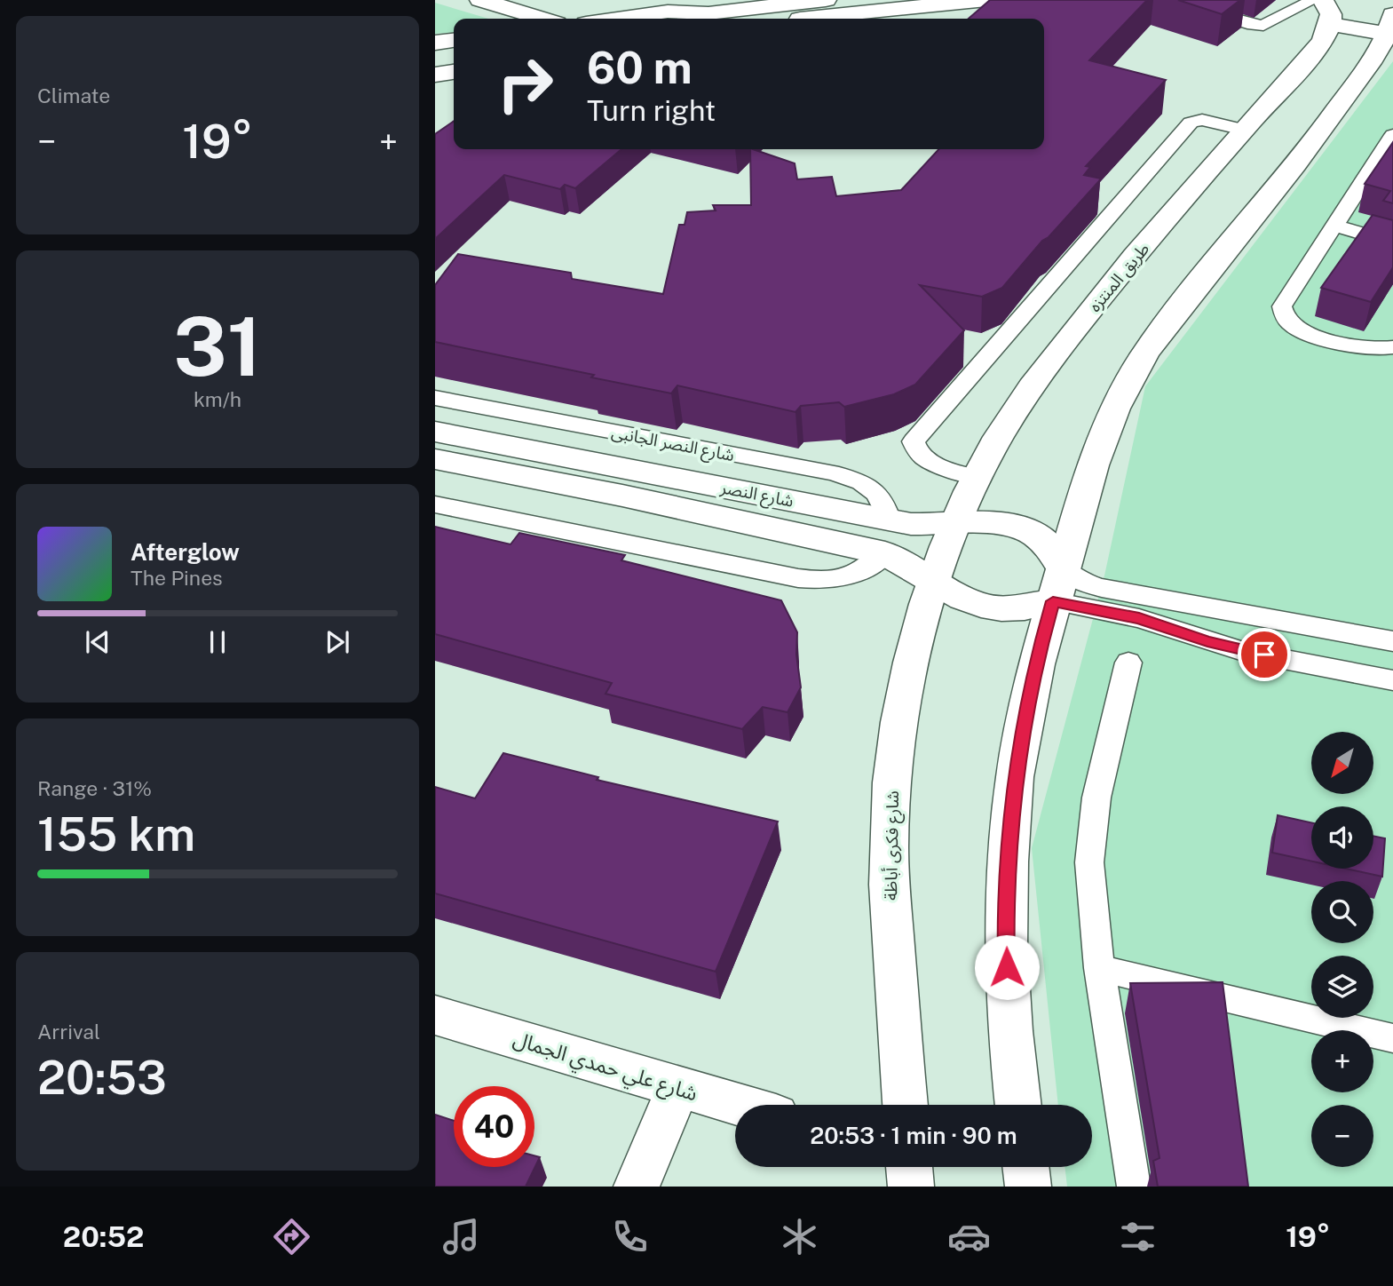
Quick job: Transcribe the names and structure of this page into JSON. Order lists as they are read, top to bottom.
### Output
{
  "streets": {
    "street": [
      "طريق المنتزه",
      "شارع النصر",
      "شارع فكرى أباظة",
      "شارع علي حمدي الجمال"
    ],
    "lane": ["شارع النصر الجانبى"]
  },
  "crossings": [
    ["طريق المنتزه", "شارع النصر"],
    ["طريق المنتزه", "شارع فكرى أباظة"],
    ["شارع النصر الجانبى", "شارع النصر"],
    ["شارع النصر", "شارع فكرى أباظة"]
  ],
  "north": "bottom left",
  "page": {
    "tile": [
      "Climate",
      ["31", "km/h"],
      ["Range · 31%", "155 km"],
      ["Arrival", "20:53"]
    ],
    "turn": ["60 m", "Turn right"],
    "heat": ["−", "19°", "+"],
    "song": ["Afterglow", "The Pines"],
    "map_buttons": ["+", "−"],
    "limit": "40",
    "trip": "20:53 · 1 min · 90 m",
    "tabs": ["20:52", "19°"]
  }
}
